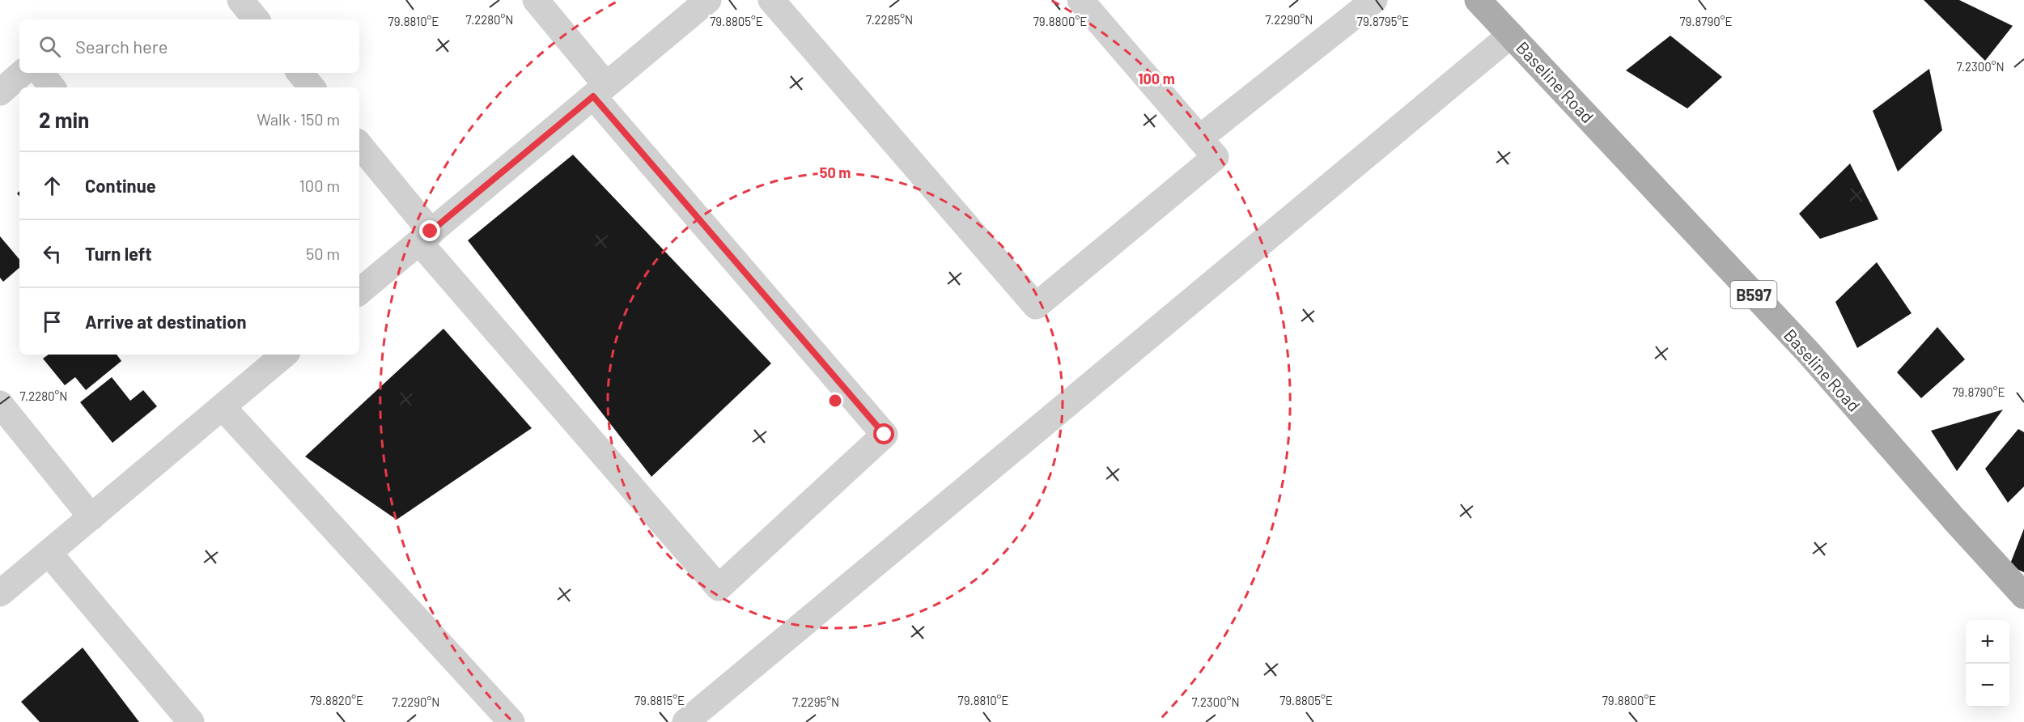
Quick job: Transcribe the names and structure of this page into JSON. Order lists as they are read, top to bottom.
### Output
{
  "streets": {
    "main road": ["Baseline Road", "B597"]
  },
  "page": {
    "search": "Search here",
    "heading": ["2 min", "Walk · 150 m"],
    "list": [
      ["Continue", "100 m"],
      ["Turn left", "50 m"],
      "Arrive at destination"
    ],
    "map_buttons": ["+", "−"]
  },
  "coordinates": [
    "7.2280°N",
    "7.2285°N",
    "7.2290°N",
    "79.8810°E",
    "79.8805°E",
    "79.8800°E",
    "79.8795°E",
    "79.8790°E",
    "7.2300°N",
    "79.8820°E",
    "79.8815°E",
    "7.2295°N"
  ],
  "rings": ["100 m", "50 m"]
}
